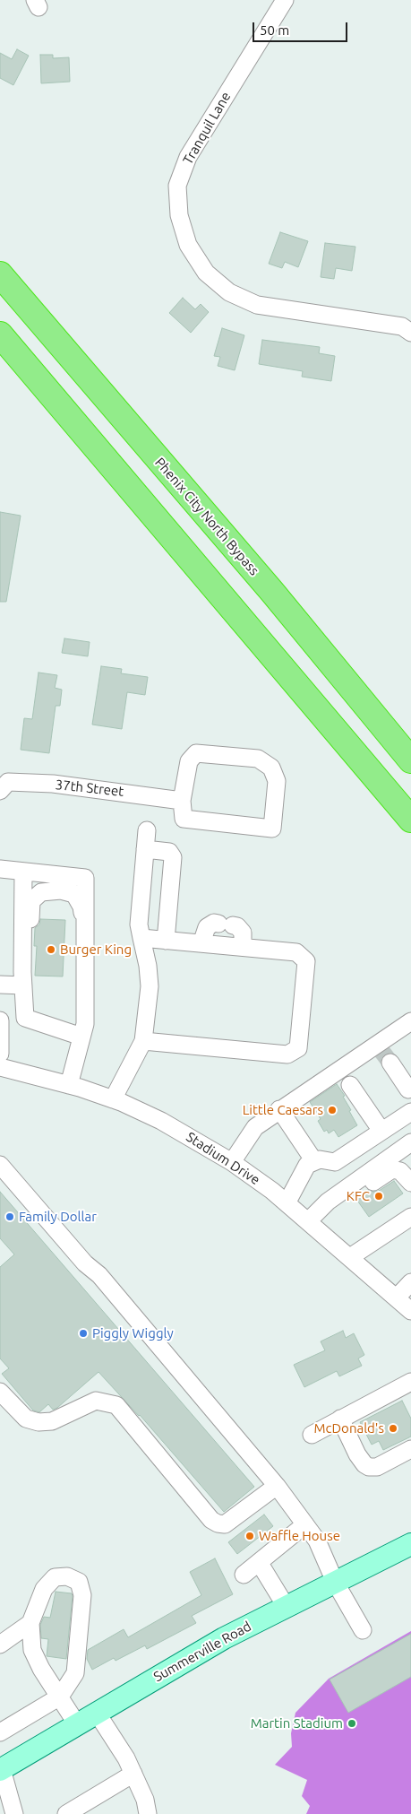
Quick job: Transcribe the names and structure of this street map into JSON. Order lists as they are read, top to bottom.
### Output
{
  "streets": {
    "highway": ["Phenix City North Bypass"],
    "main road": ["Summerville Road"],
    "street": ["Tranquil Lane", "37th Street", "Stadium Drive"]
  },
  "places": [
    "Burger King",
    "Little Caesars",
    "KFC",
    "Family Dollar",
    "Piggly Wiggly",
    "McDonald's",
    "Waffle House",
    "Martin Stadium"
  ],
  "scale_bar": "50 m"
}
